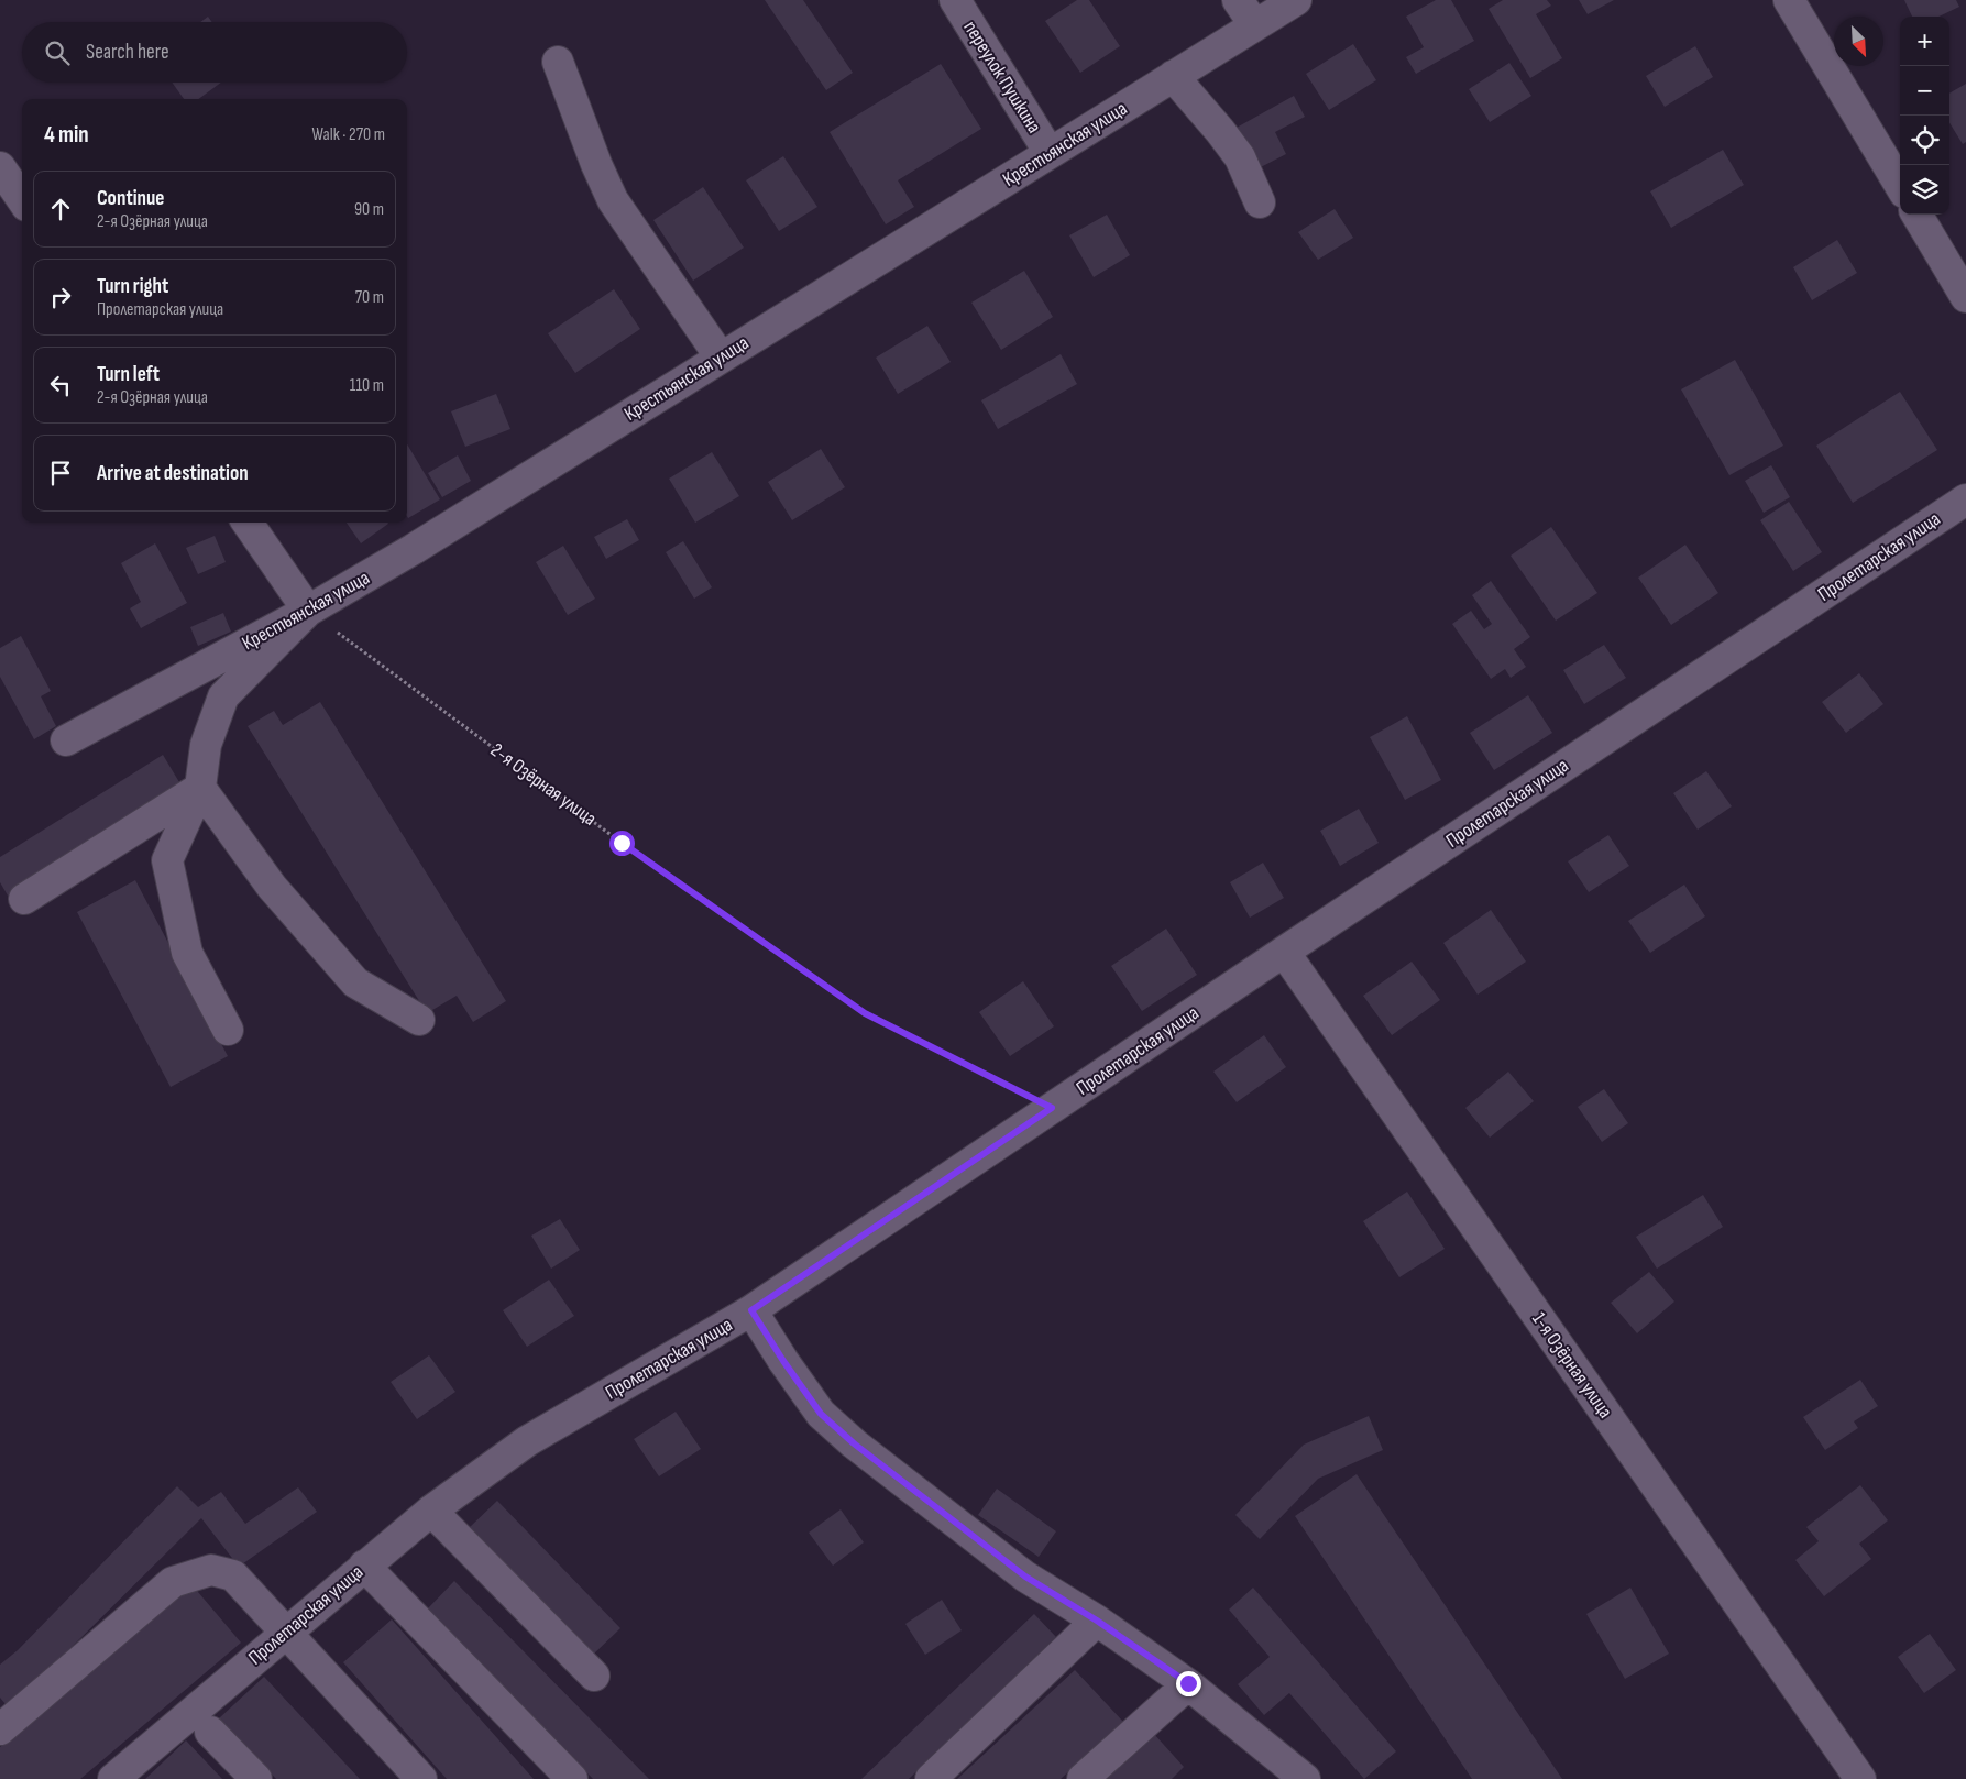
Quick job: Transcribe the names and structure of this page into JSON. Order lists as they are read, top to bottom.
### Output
{
  "streets": {
    "street": [
      "переулок Пушкина",
      "Крестьянская улица",
      "Пролетарская улица",
      "1-я Озёрная улица"
    ],
    "path": ["2-я Озёрная улица"]
  },
  "crossings": [
    ["переулок Пушкина", "Крестьянская улица"],
    ["Крестьянская улица", "2-я Озёрная улица"],
    ["Пролетарская улица", "2-я Озёрная улица"],
    ["Пролетарская улица", "1-я Озёрная улица"]
  ],
  "north": "bottom right",
  "page": {
    "map_buttons": ["+", "−"],
    "search": "Search here",
    "heading": ["4 min", "Walk · 270 m"],
    "list": [
      ["Continue", "2-я Озёрная улица", "90 m"],
      ["Turn right", "Пролетарская улица", "70 m"],
      ["Turn left", "2-я Озёрная улица", "110 m"],
      "Arrive at destination"
    ]
  }
}
